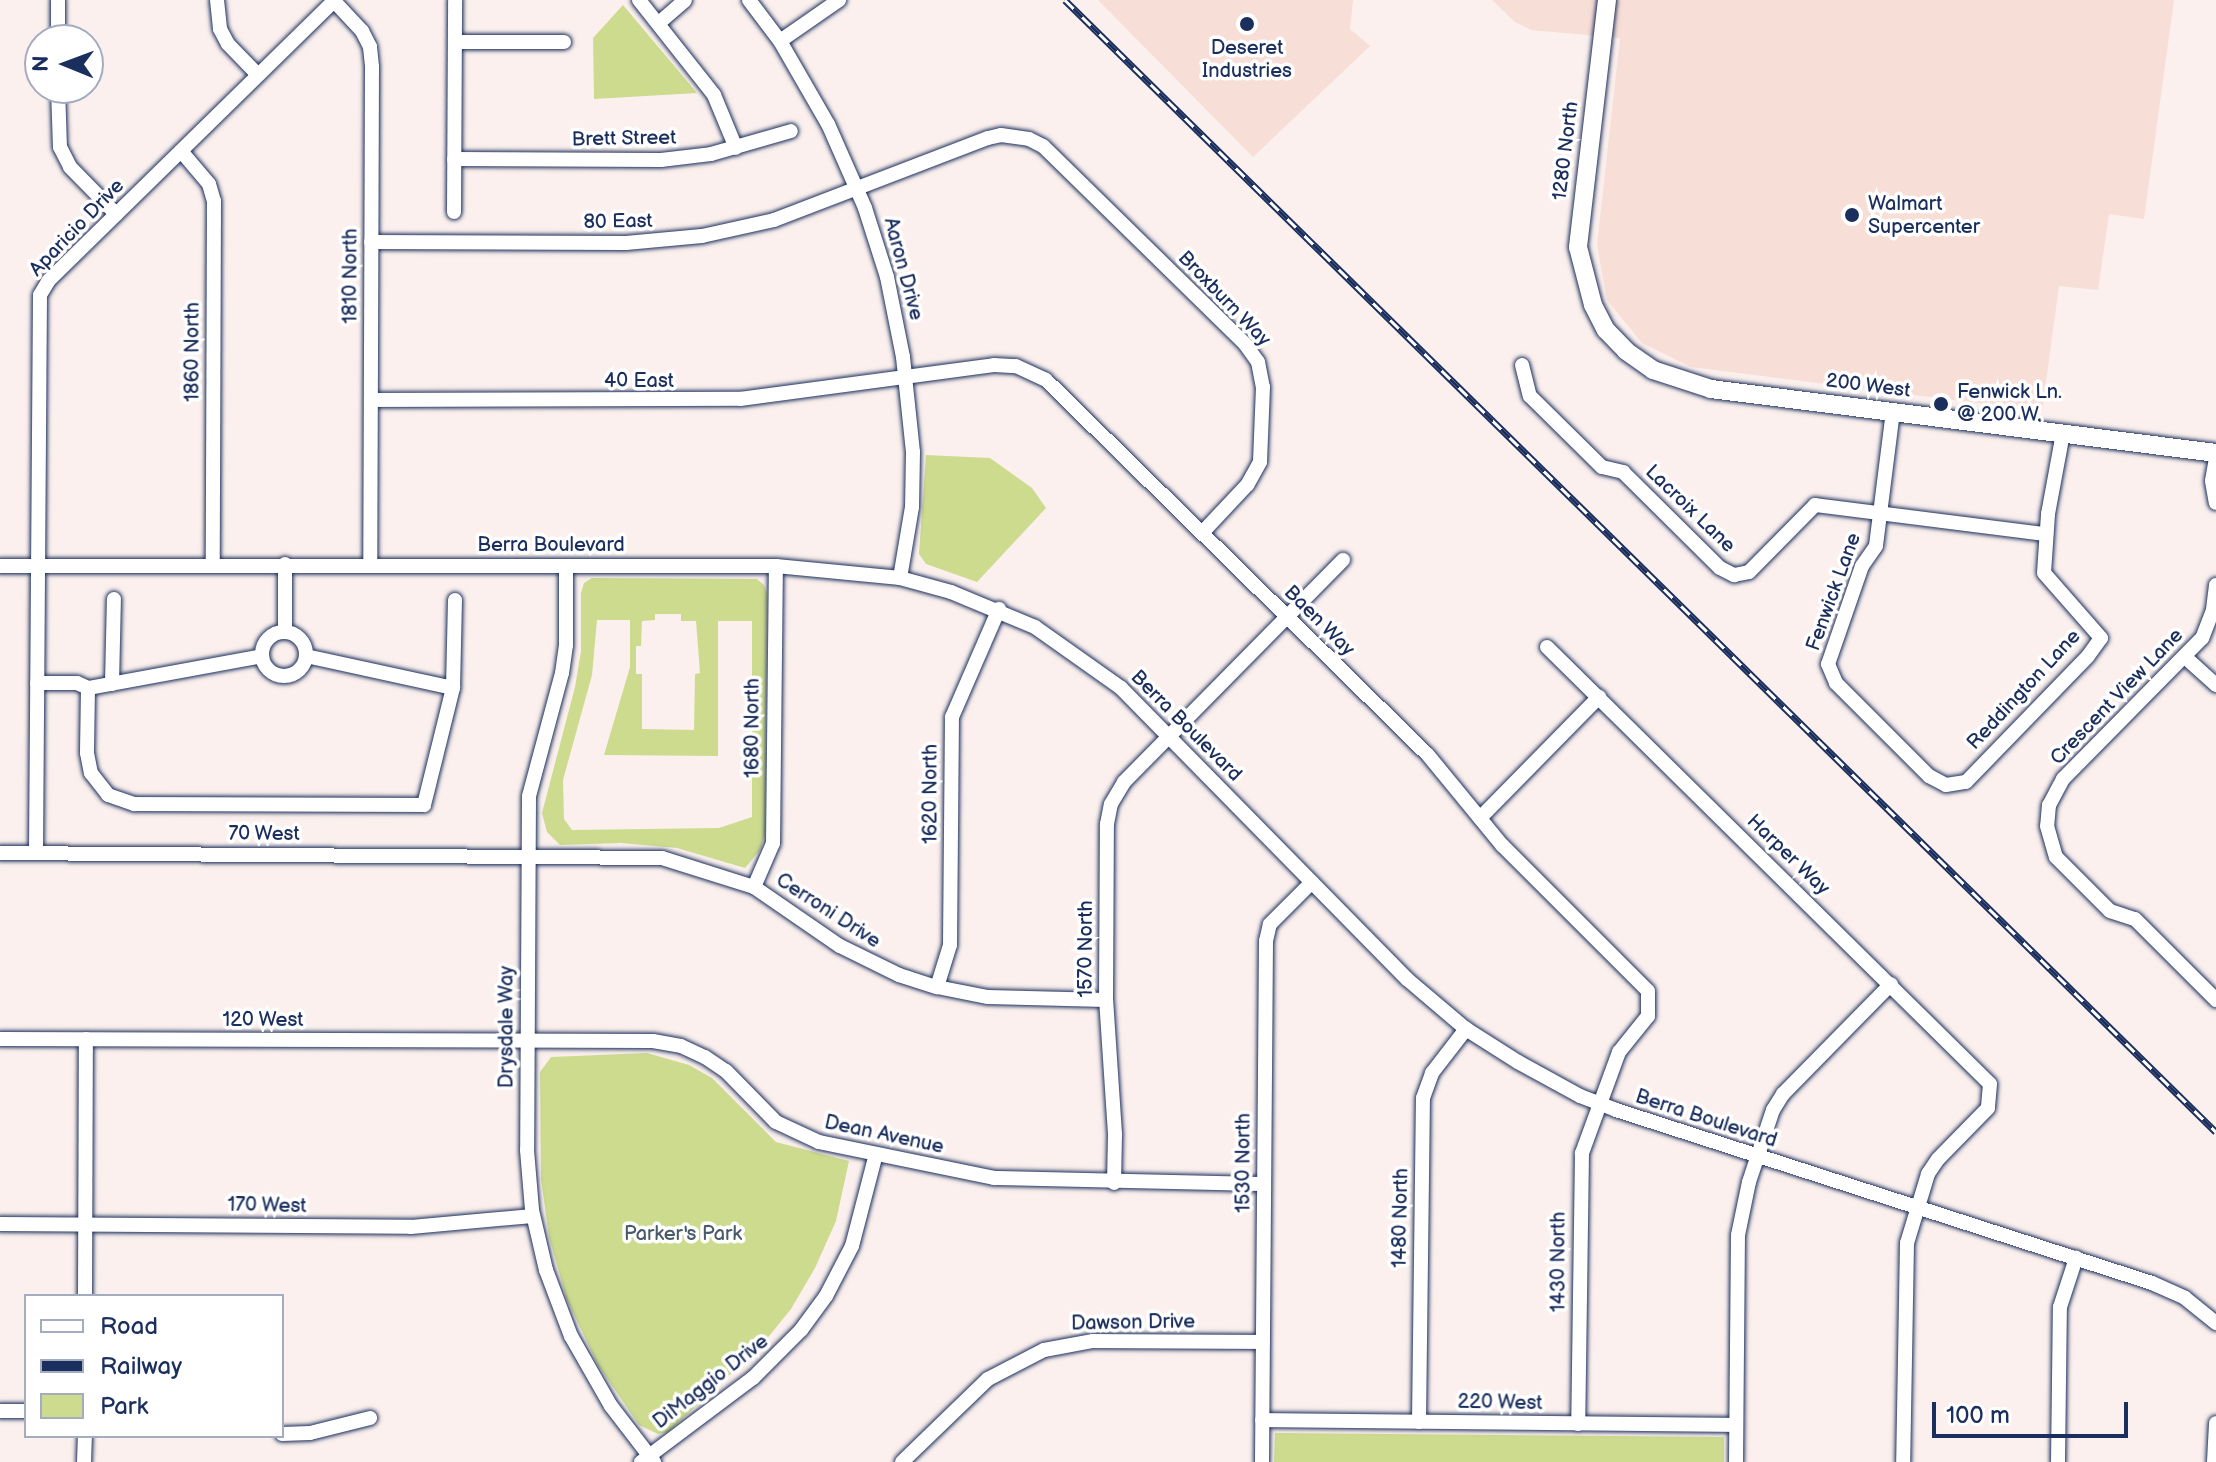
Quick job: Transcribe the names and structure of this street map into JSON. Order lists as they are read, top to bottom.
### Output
{
  "streets": {
    "street": [
      "Brett Street",
      "1280 North",
      "80 East",
      "Aparicio Drive",
      "Aaron Drive",
      "1810 North",
      "Broxburn Way",
      "1860 North",
      "40 East",
      "200 West",
      "Lacroix Lane",
      "Berra Boulevard",
      "Fenwick Lane",
      "Baen Way",
      "Reddington Lane",
      "Crescent View Lane",
      "1680 North",
      "1620 North",
      "70 West",
      "Harper Way",
      "Cerroni Drive",
      "1570 North",
      "120 West",
      "Drysdale Way",
      "Dean Avenue",
      "1530 North",
      "170 West",
      "1480 North",
      "1430 North",
      "Dawson Drive",
      "DiMaggio Drive",
      "220 West"
    ]
  },
  "crossings": [
    ["1280 North", "200 West"],
    ["80 East", "Aaron Drive"],
    ["80 East", "1810 North"],
    ["80 East", "Broxburn Way"],
    ["Aparicio Drive", "1810 North"],
    ["Aparicio Drive", "1860 North"],
    ["Aparicio Drive", "Berra Boulevard"],
    ["Aparicio Drive", "70 West"],
    ["Aaron Drive", "40 East"],
    ["Aaron Drive", "Berra Boulevard"],
    ["Aaron Drive", "Baen Way"],
    ["1810 North", "40 East"],
    ["1810 North", "Berra Boulevard"],
    ["Broxburn Way", "Baen Way"],
    ["1860 North", "Berra Boulevard"],
    ["40 East", "Baen Way"],
    ["200 West", "Fenwick Lane"],
    ["200 West", "Reddington Lane"],
    ["Lacroix Lane", "Fenwick Lane"],
    ["Lacroix Lane", "Reddington Lane"],
    ["Berra Boulevard", "1680 North"],
    ["Berra Boulevard", "1620 North"],
    ["Berra Boulevard", "Harper Way"],
    ["Berra Boulevard", "1570 North"],
    ["Berra Boulevard", "Drysdale Way"],
    ["Berra Boulevard", "1530 North"],
    ["Berra Boulevard", "1480 North"],
    ["Berra Boulevard", "1430 North"],
    ["Fenwick Lane", "Reddington Lane"],
    ["Baen Way", "1570 North"],
    ["Baen Way", "1430 North"],
    ["1680 North", "Cerroni Drive"],
    ["1620 North", "Cerroni Drive"],
    ["70 West", "Cerroni Drive"],
    ["70 West", "Drysdale Way"],
    ["Cerroni Drive", "1570 North"],
    ["Cerroni Drive", "Drysdale Way"],
    ["1570 North", "Dean Avenue"],
    ["120 West", "Drysdale Way"],
    ["120 West", "Dean Avenue"],
    ["Drysdale Way", "Dean Avenue"],
    ["Drysdale Way", "170 West"],
    ["Drysdale Way", "DiMaggio Drive"],
    ["Dean Avenue", "1530 North"],
    ["Dean Avenue", "DiMaggio Drive"],
    ["1530 North", "Dawson Drive"],
    ["1530 North", "220 West"],
    ["1480 North", "220 West"],
    ["1430 North", "220 West"]
  ],
  "parks": ["Parker's Park"],
  "places": ["Deseret Industries", "Walmart Supercenter", "Fenwick Ln. @ 200 W."],
  "legend": ["Road", "Railway", "Park"],
  "scale_bar": "100 m",
  "north": "left"
}
